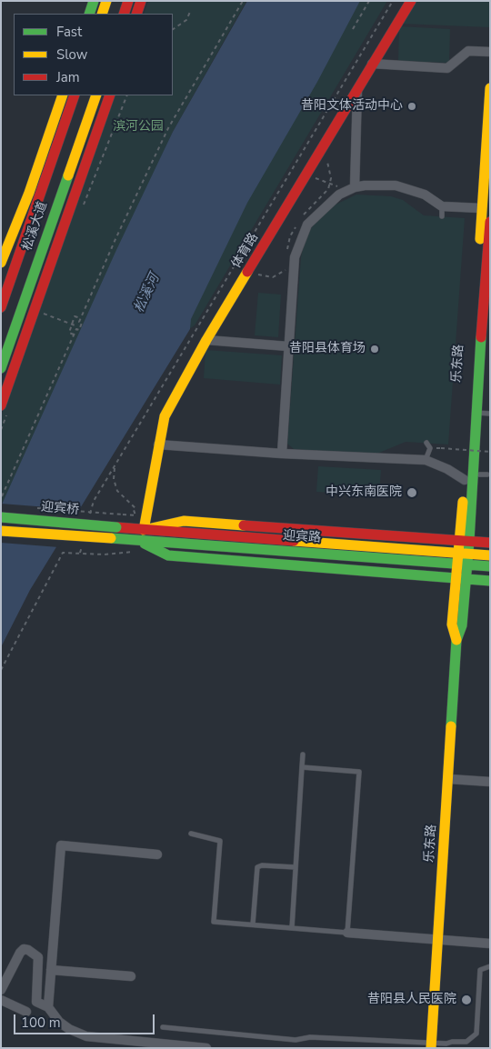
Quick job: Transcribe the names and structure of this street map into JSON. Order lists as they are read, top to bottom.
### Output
{
  "streets": {
    "main road": [
      "松溪大道",
      "体育路",
      "乐东路",
      "迎宾桥",
      "迎宾路"
    ]
  },
  "crossings": [
    ["体育路", "迎宾路"],
    ["乐东路", "迎宾路"],
    ["迎宾桥", "迎宾路"]
  ],
  "water": ["松溪河"],
  "parks": ["滨河公园"],
  "places": [
    "昔阳文体活动中心",
    "昔阳县体育场",
    "中兴东南医院",
    "昔阳县人民医院"
  ],
  "legend": ["Fast", "Slow", "Jam"],
  "scale_bar": "100 m"
}
